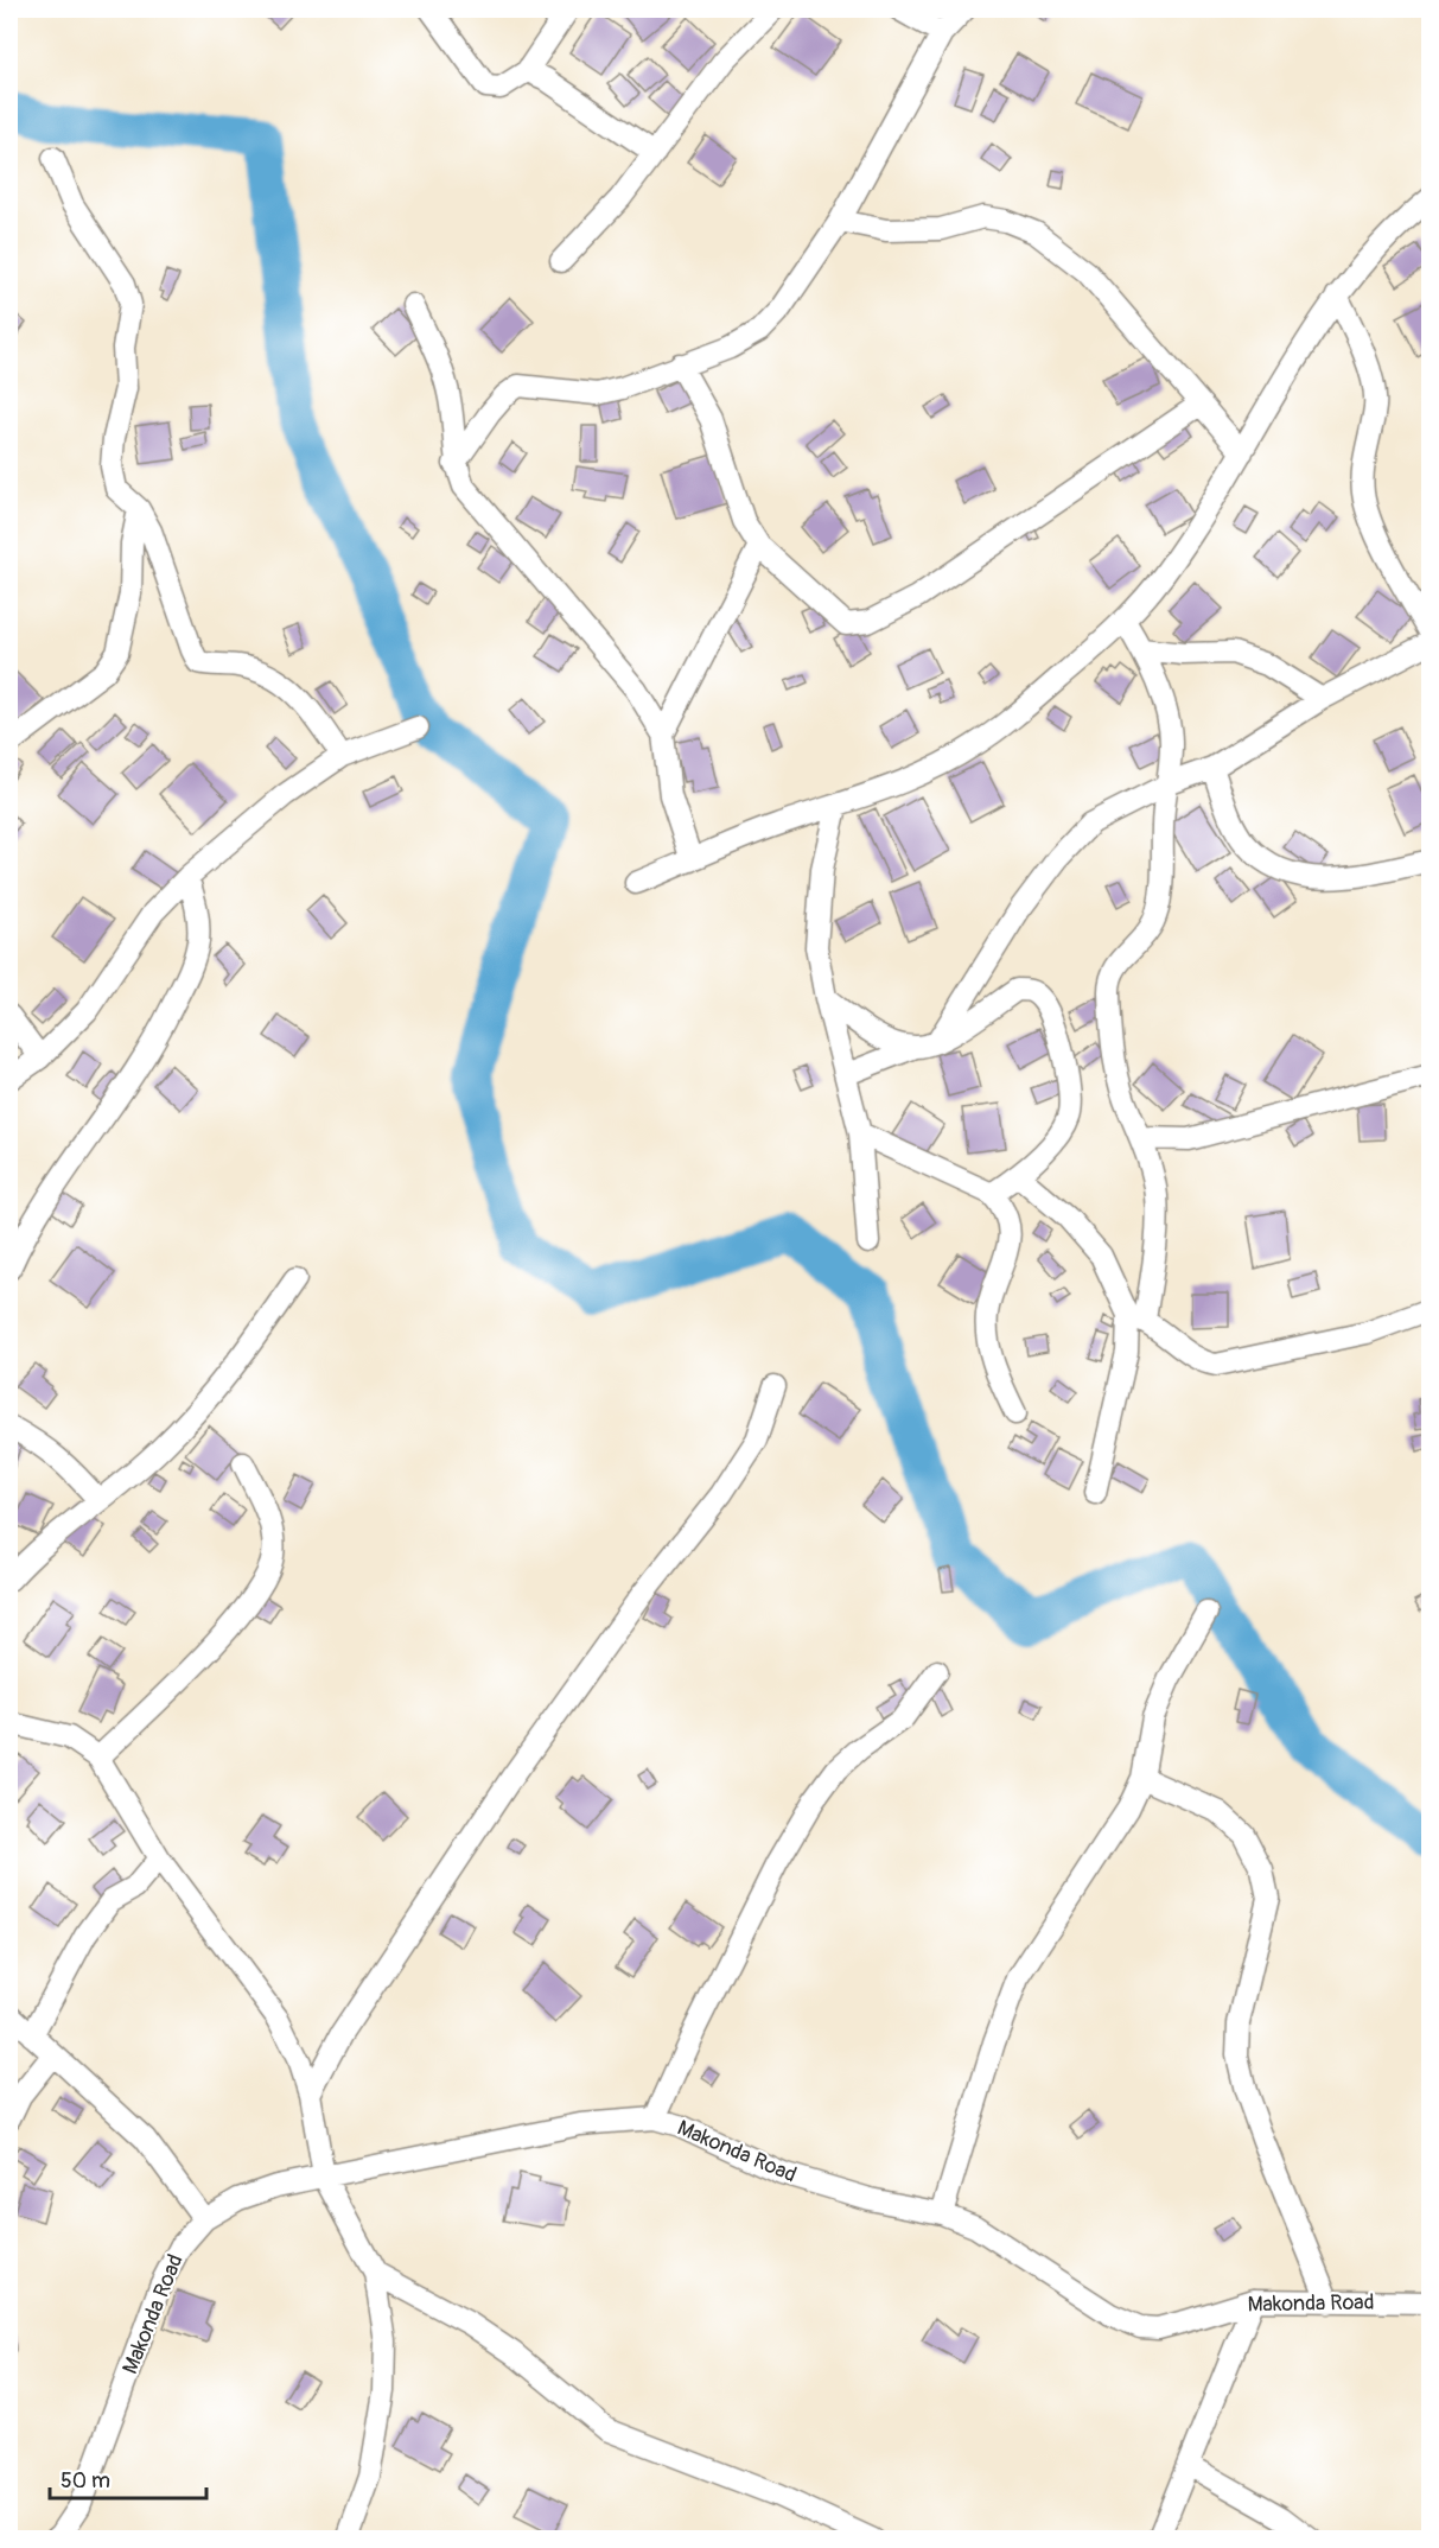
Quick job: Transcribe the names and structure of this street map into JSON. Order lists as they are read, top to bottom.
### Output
{
  "streets": {
    "street": ["Makonda Road"]
  },
  "scale_bar": "50 m"
}
